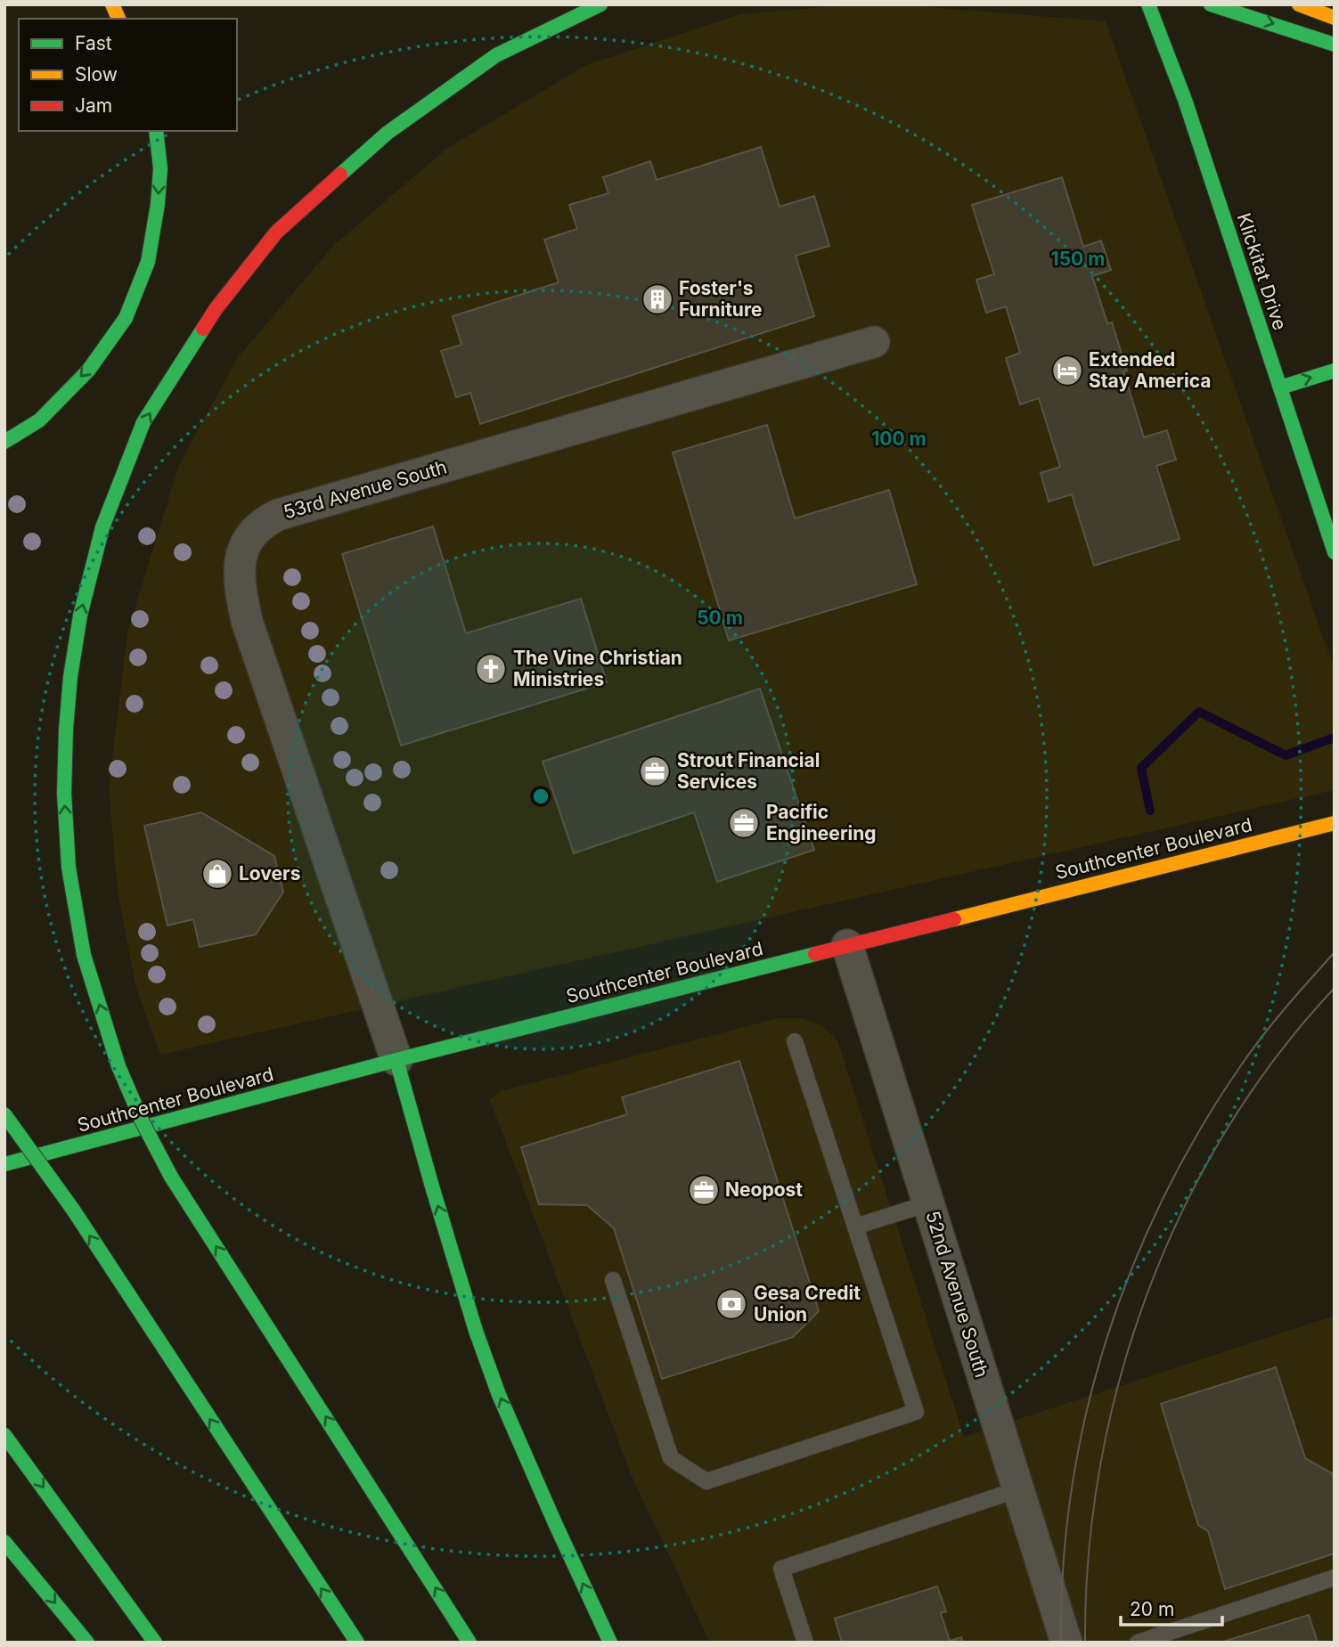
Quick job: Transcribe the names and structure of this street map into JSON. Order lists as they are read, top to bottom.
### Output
{
  "streets": {
    "main road": ["Klickitat Drive", "Southcenter Boulevard"],
    "street": ["53rd Avenue South", "52nd Avenue South"]
  },
  "crossings": [
    ["53rd Avenue South", "Southcenter Boulevard"],
    ["Southcenter Boulevard", "52nd Avenue South"]
  ],
  "places": {
    "building": ["Foster's Furniture"],
    "hotel": ["Extended Stay America"],
    "church": ["The Vine Christian Ministries"],
    "office": ["Strout Financial Services", "Pacific Engineering", "Neopost"],
    "shop": ["Lovers"],
    "bank": ["Gesa Credit Union"]
  },
  "legend": ["Fast", "Slow", "Jam"],
  "scale_bar": "20 m",
  "rings": ["150 m", "100 m", "50 m"]
}
